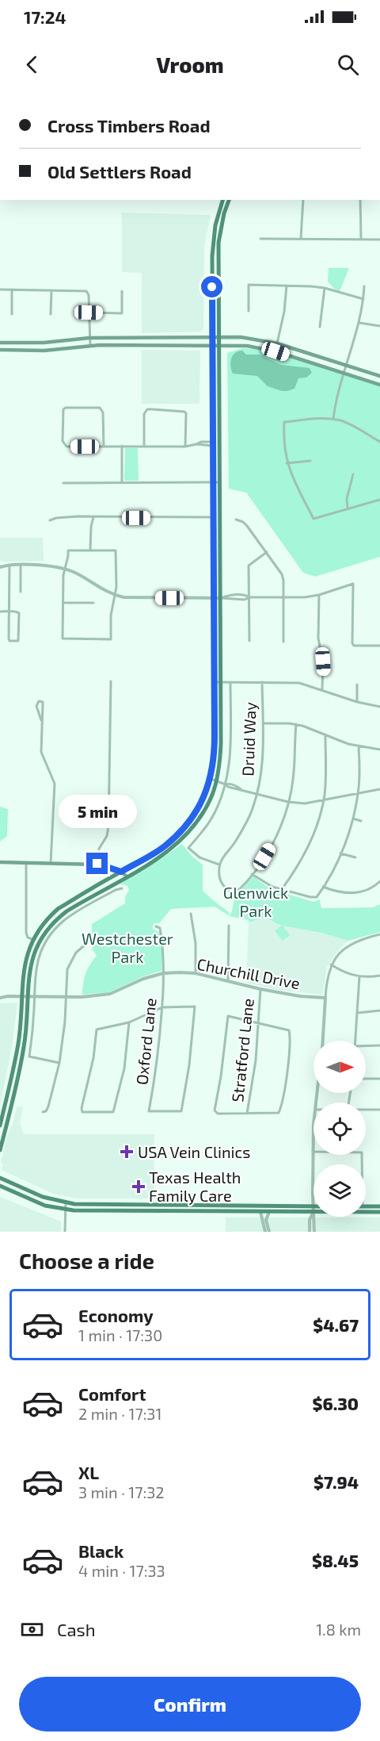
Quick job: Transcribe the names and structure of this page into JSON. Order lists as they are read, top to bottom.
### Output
{
  "streets": {
    "street": [
      "Druid Way",
      "Churchill Drive",
      "Oxford Lane",
      "Stratford Lane"
    ]
  },
  "crossings": [
    ["Churchill Drive", "Oxford Lane"],
    ["Churchill Drive", "Stratford Lane"]
  ],
  "parks": ["Glenwick Park", "Westchester Park"],
  "places": {
    "health": ["USA Vein Clinics", "Texas Health Family Care"]
  },
  "north": "right",
  "page": {
    "status": "17:24",
    "header": "Vroom",
    "banner": ["Cross Timbers Road", "Old Settlers Road"],
    "bubble": "5 min",
    "heading": "Choose a ride",
    "list": [
      {
        "name": "Economy",
        "note": "1 min · 17:30",
        "value": "$4.67"
      },
      {
        "name": "Comfort",
        "note": "2 min · 17:31",
        "value": "$6.30"
      },
      {
        "name": "XL",
        "note": "3 min · 17:32",
        "value": "$7.94"
      },
      {
        "name": "Black",
        "note": "4 min · 17:33",
        "value": "$8.45"
      }
    ],
    "pay": ["Cash", "1.8 km"],
    "buttons": "Confirm"
  }
}
